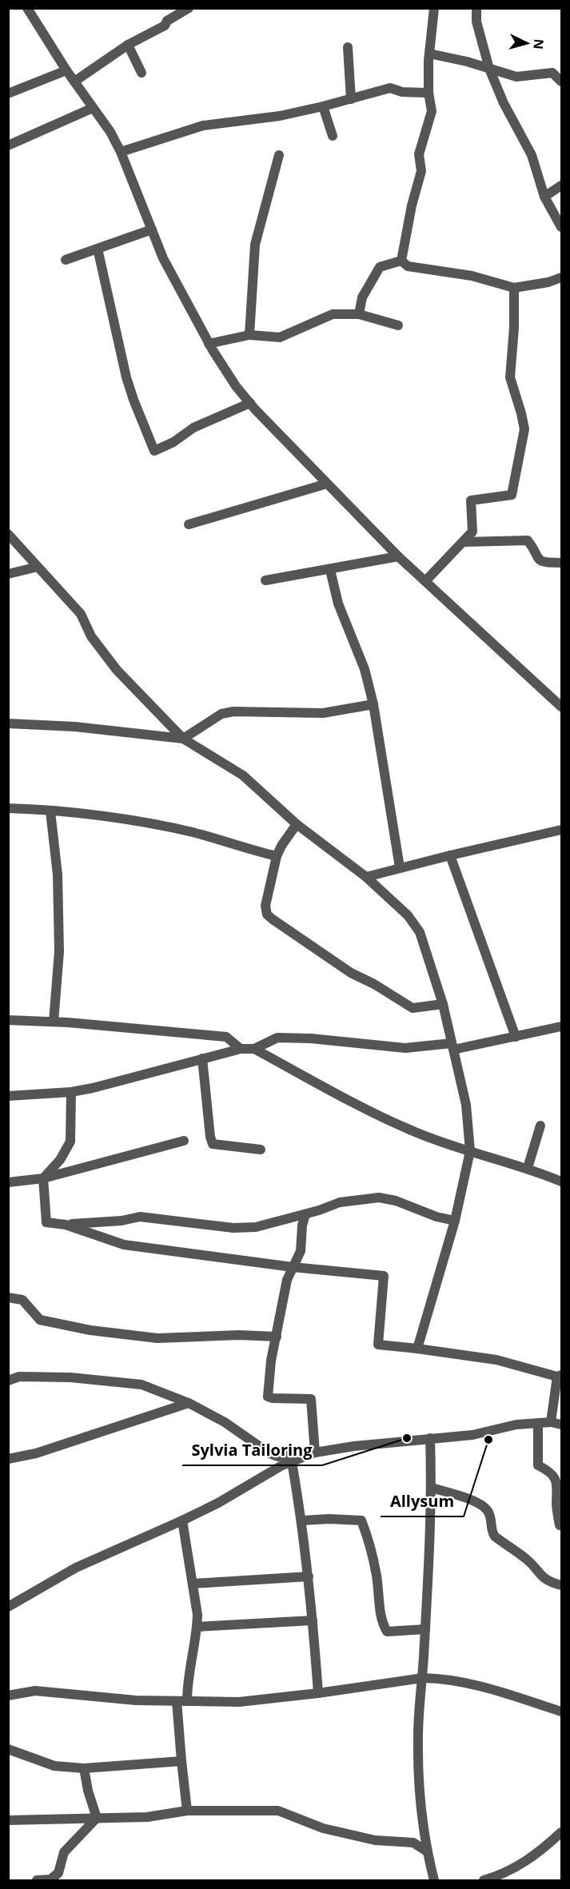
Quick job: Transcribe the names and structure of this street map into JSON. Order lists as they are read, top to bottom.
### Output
{
  "places": ["Sylvia Tailoring", "Allysum"],
  "north": "right"
}
